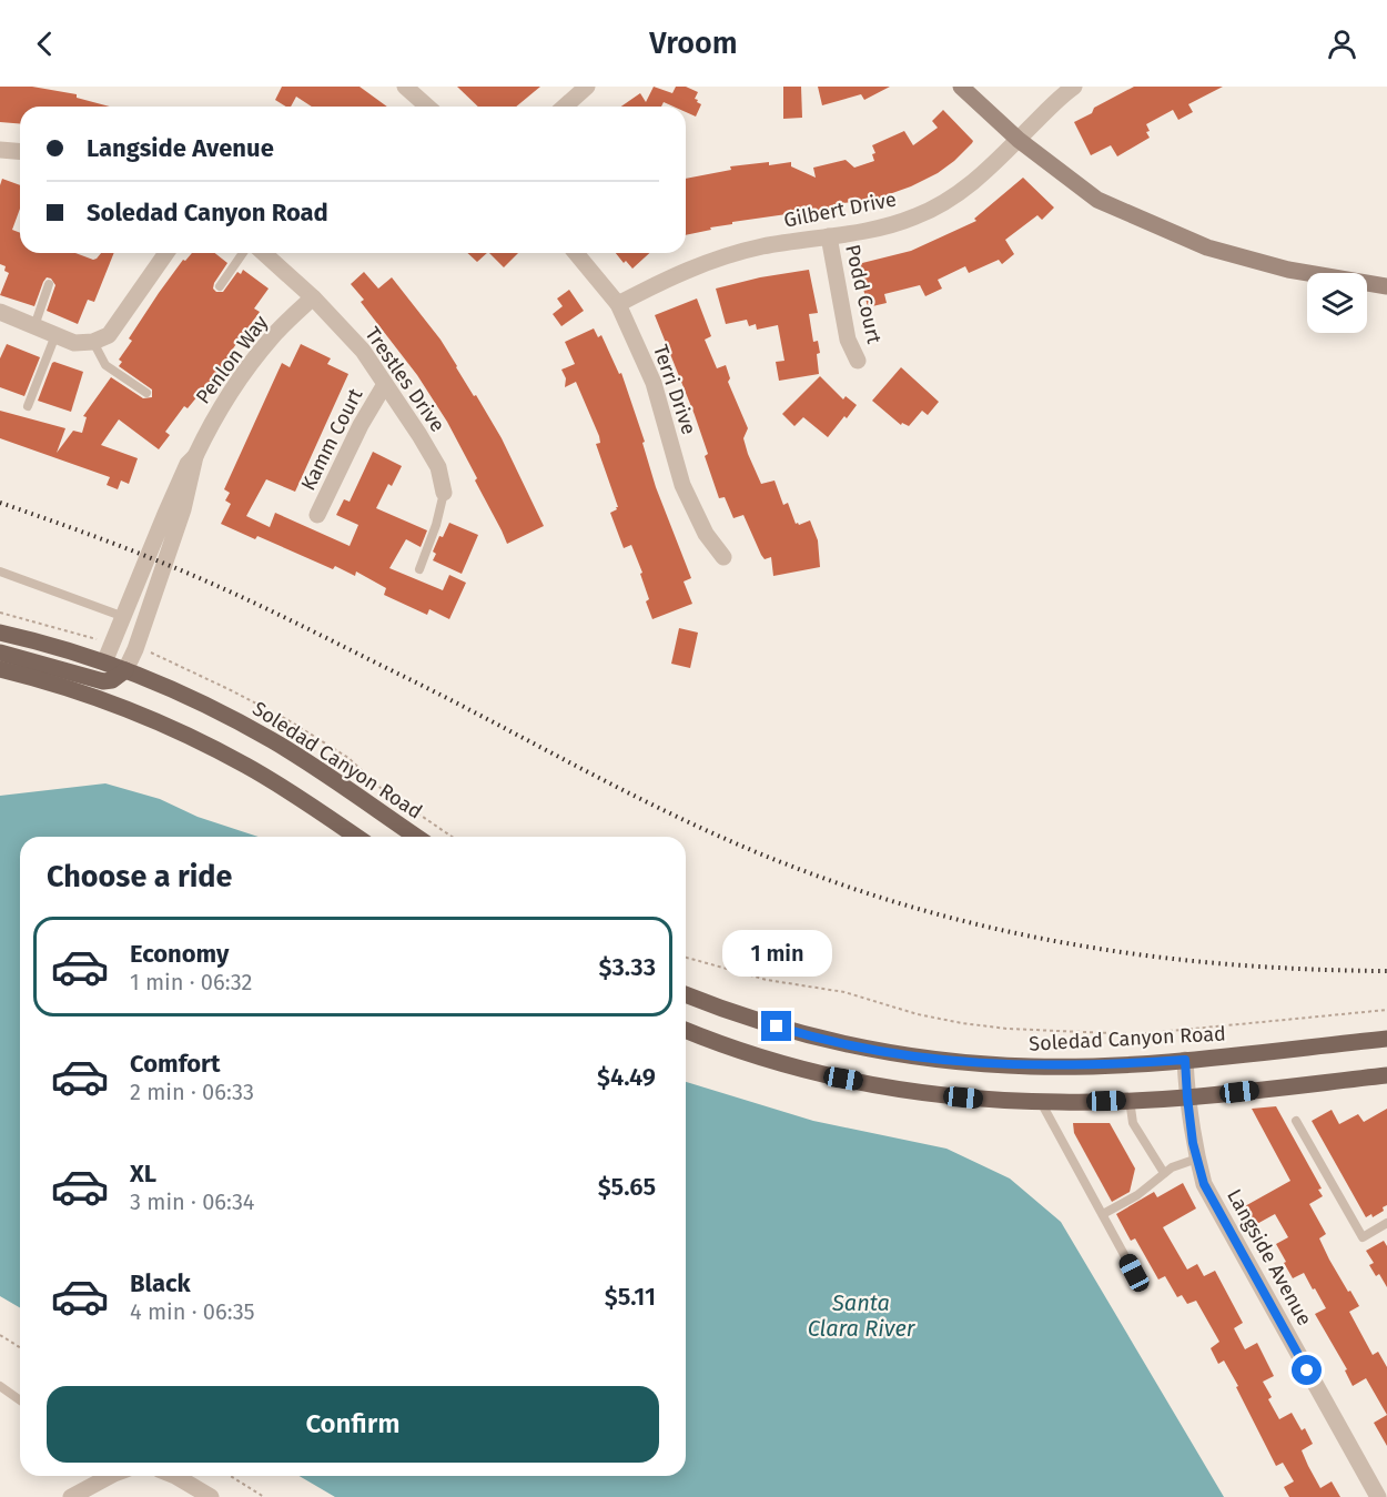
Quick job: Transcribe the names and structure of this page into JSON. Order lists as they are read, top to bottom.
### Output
{
  "streets": {
    "main road": ["Soledad Canyon Road"],
    "street": [
      "Gilbert Drive",
      "Podd Court",
      "Penlon Way",
      "Trestles Drive",
      "Terri Drive",
      "Kamm Court",
      "Langside Avenue"
    ]
  },
  "crossings": [
    ["Gilbert Drive", "Podd Court"],
    ["Gilbert Drive", "Terri Drive"],
    ["Penlon Way", "Trestles Drive"],
    ["Trestles Drive", "Kamm Court"],
    ["Soledad Canyon Road", "Langside Avenue"]
  ],
  "water": ["Santa Clara River"],
  "page": {
    "header": "Vroom",
    "banner": ["Langside Avenue", "Soledad Canyon Road"],
    "heading": "Choose a ride",
    "list": [
      {
        "name": "Economy",
        "note": "1 min · 06:32",
        "value": "$3.33"
      },
      {
        "name": "Comfort",
        "note": "2 min · 06:33",
        "value": "$4.49"
      },
      {
        "name": "XL",
        "note": "3 min · 06:34",
        "value": "$5.65"
      },
      {
        "name": "Black",
        "note": "4 min · 06:35",
        "value": "$5.11"
      }
    ],
    "bubble": "1 min",
    "buttons": "Confirm"
  }
}
